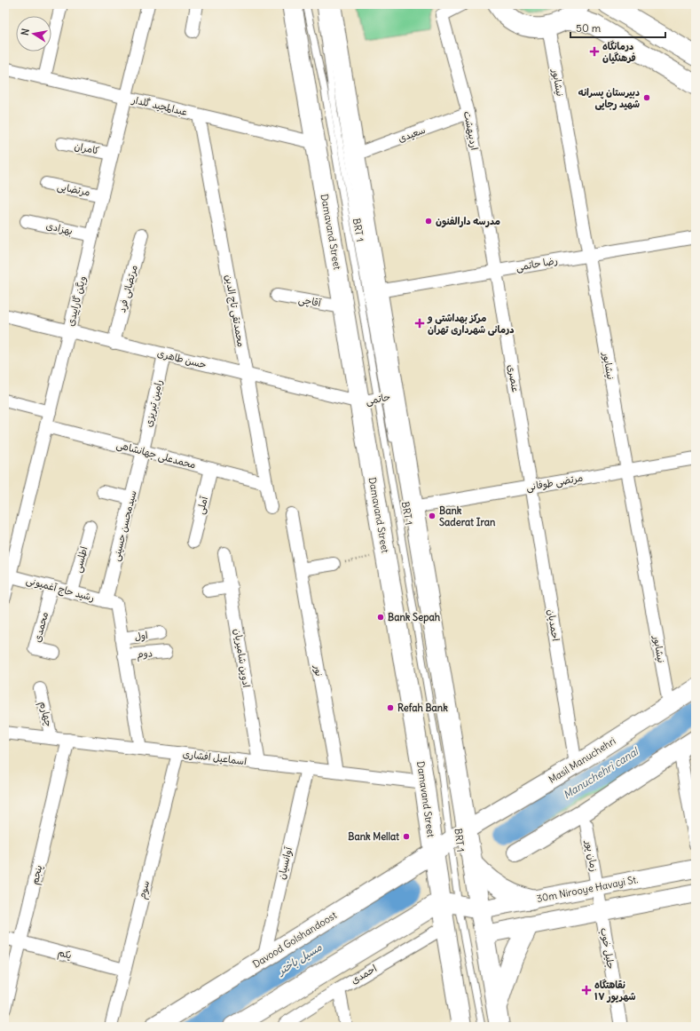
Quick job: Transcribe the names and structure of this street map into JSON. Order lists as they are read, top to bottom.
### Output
{
  "streets": {
    "main road": [
      "Damavand Street",
      "Masil Manuchehri",
      "30m Nirooye Havayi St.",
      "Davood Golshandoost"
    ],
    "street": [
      "نیشابور",
      "عبدالمجید گلدار",
      "اردیبهشت",
      "سعیدی",
      "کامران",
      "مرتضایی",
      "بهزادی",
      "رضا حاتمی",
      "مرتضائی فرد",
      "ویگن گاراپیدی",
      "آقاچی",
      "محمدتقی تاج الدین",
      "حسن طاهری",
      "عنصری",
      "حاتمی",
      "رامین تبریزی",
      "محمدعلی جهانشاهی",
      "مرتضی طوفانی",
      "آملی",
      "سیدمحسن حسینی",
      "اطلسی",
      "رشید حاج آغمیونی",
      "احمدیان",
      "محمدی",
      "اول",
      "دوم",
      "ادوین شامیریان",
      "نور",
      "چهارم",
      "اسماعیل افشاری",
      "زمان پور",
      "آوانسیان",
      "پنجم",
      "سوم",
      "جلیل خوب",
      "یکم",
      "احمدی"
    ],
    "lane": ["BRT 1"]
  },
  "crossings": [
    ["نیشابور", "رضا حاتمی"],
    ["نیشابور", "مرتضی طوفانی"],
    ["نیشابور", "Masil Manuchehri"],
    ["عبدالمجید گلدار", "Damavand Street"],
    ["عبدالمجید گلدار", "ویگن گاراپیدی"],
    ["عبدالمجید گلدار", "محمدتقی تاج الدین"],
    ["اردیبهشت", "سعیدی"],
    ["اردیبهشت", "رضا حاتمی"],
    ["اردیبهشت", "عنصری"],
    ["کامران", "ویگن گاراپیدی"],
    ["مرتضایی", "ویگن گاراپیدی"],
    ["بهزادی", "ویگن گاراپیدی"],
    ["BRT 1", "Damavand Street"],
    ["BRT 1", "Masil Manuchehri"],
    ["BRT 1", "30m Nirooye Havayi St."],
    ["Damavand Street", "آقاچی"],
    ["Damavand Street", "حسن طاهری"],
    ["Damavand Street", "حاتمی"],
    ["Damavand Street", "اسماعیل افشاری"],
    ["Damavand Street", "Masil Manuchehri"],
    ["Damavand Street", "30m Nirooye Havayi St."],
    ["Damavand Street", "Davood Golshandoost"],
    ["Damavand Street", "احمدی"],
    ["رضا حاتمی", "عنصری"],
    ["مرتضائی فرد", "حسن طاهری"],
    ["ویگن گاراپیدی", "حسن طاهری"],
    ["ویگن گاراپیدی", "محمدعلی جهانشاهی"],
    ["ویگن گاراپیدی", "رشید حاج آغمیونی"],
    ["محمدتقی تاج الدین", "حسن طاهری"],
    ["محمدتقی تاج الدین", "محمدعلی جهانشاهی"],
    ["حسن طاهری", "حاتمی"],
    ["حسن طاهری", "رامین تبریزی"],
    ["عنصری", "مرتضی طوفانی"],
    ["عنصری", "احمدیان"],
    ["رامین تبریزی", "محمدعلی جهانشاهی"],
    ["رامین تبریزی", "سیدمحسن حسینی"],
    ["محمدعلی جهانشاهی", "آملی"],
    ["محمدعلی جهانشاهی", "سیدمحسن حسینی"],
    ["مرتضی طوفانی", "احمدیان"],
    ["سیدمحسن حسینی", "رشید حاج آغمیونی"],
    ["سیدمحسن حسینی", "اول"],
    ["سیدمحسن حسینی", "دوم"],
    ["سیدمحسن حسینی", "اسماعیل افشاری"],
    ["اطلسی", "رشید حاج آغمیونی"],
    ["رشید حاج آغمیونی", "محمدی"],
    ["احمدیان", "Masil Manuchehri"],
    ["ادوین شامیریان", "اسماعیل افشاری"],
    ["نور", "اسماعیل افشاری"],
    ["چهارم", "اسماعیل افشاری"],
    ["اسماعیل افشاری", "آوانسیان"],
    ["اسماعیل افشاری", "پنجم"],
    ["اسماعیل افشاری", "سوم"],
    ["Masil Manuchehri", "Davood Golshandoost"],
    ["زمان پور", "30m Nirooye Havayi St."],
    ["زمان پور", "جلیل خوب"],
    ["آوانسیان", "Davood Golshandoost"],
    ["پنجم", "یکم"],
    ["سوم", "یکم"]
  ],
  "water": ["Manuchehri canal", "مسیل باختر"],
  "places": {
    "health": ["درمانگاه فرهنگیان", "مرکز بهداشتی و درمانی شهرداری تهران", "نقاهتگاه ۱۷ شهریور"],
    "other": [
      "دبیرستان پسرانه شهید رجایی",
      "مدرسه دارالفنون",
      "Bank Saderat Iran",
      "Bank Sepah",
      "Refah Bank",
      "Bank Mellat"
    ]
  },
  "scale_bar": "50 m",
  "north": "left"
}
